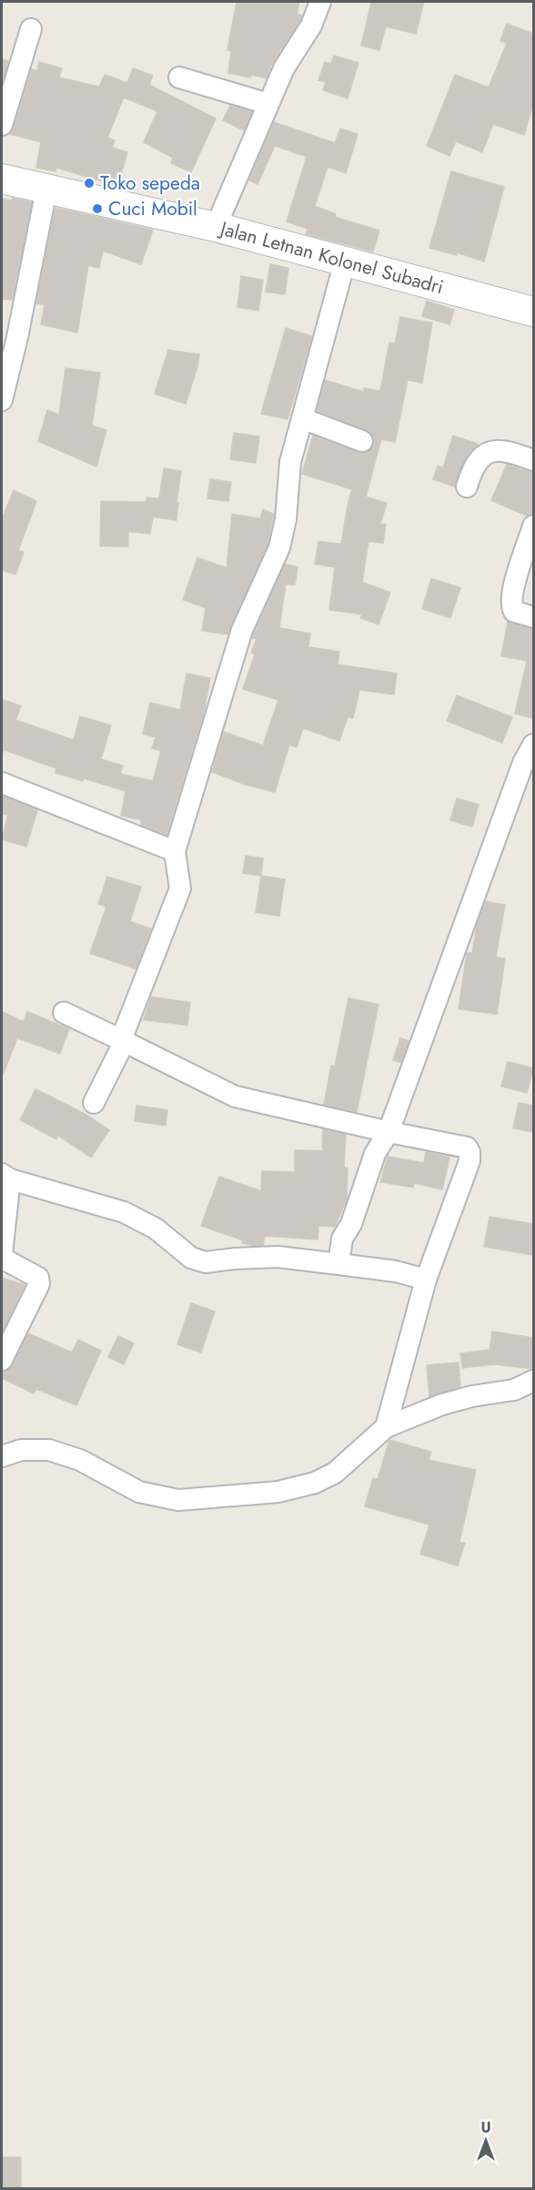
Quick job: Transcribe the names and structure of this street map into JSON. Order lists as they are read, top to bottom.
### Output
{
  "streets": {
    "main road": ["Jalan Letnan Kolonel Subadri"]
  },
  "places": ["Toko sepeda", "Cuci Mobil"],
  "north": "top"
}
